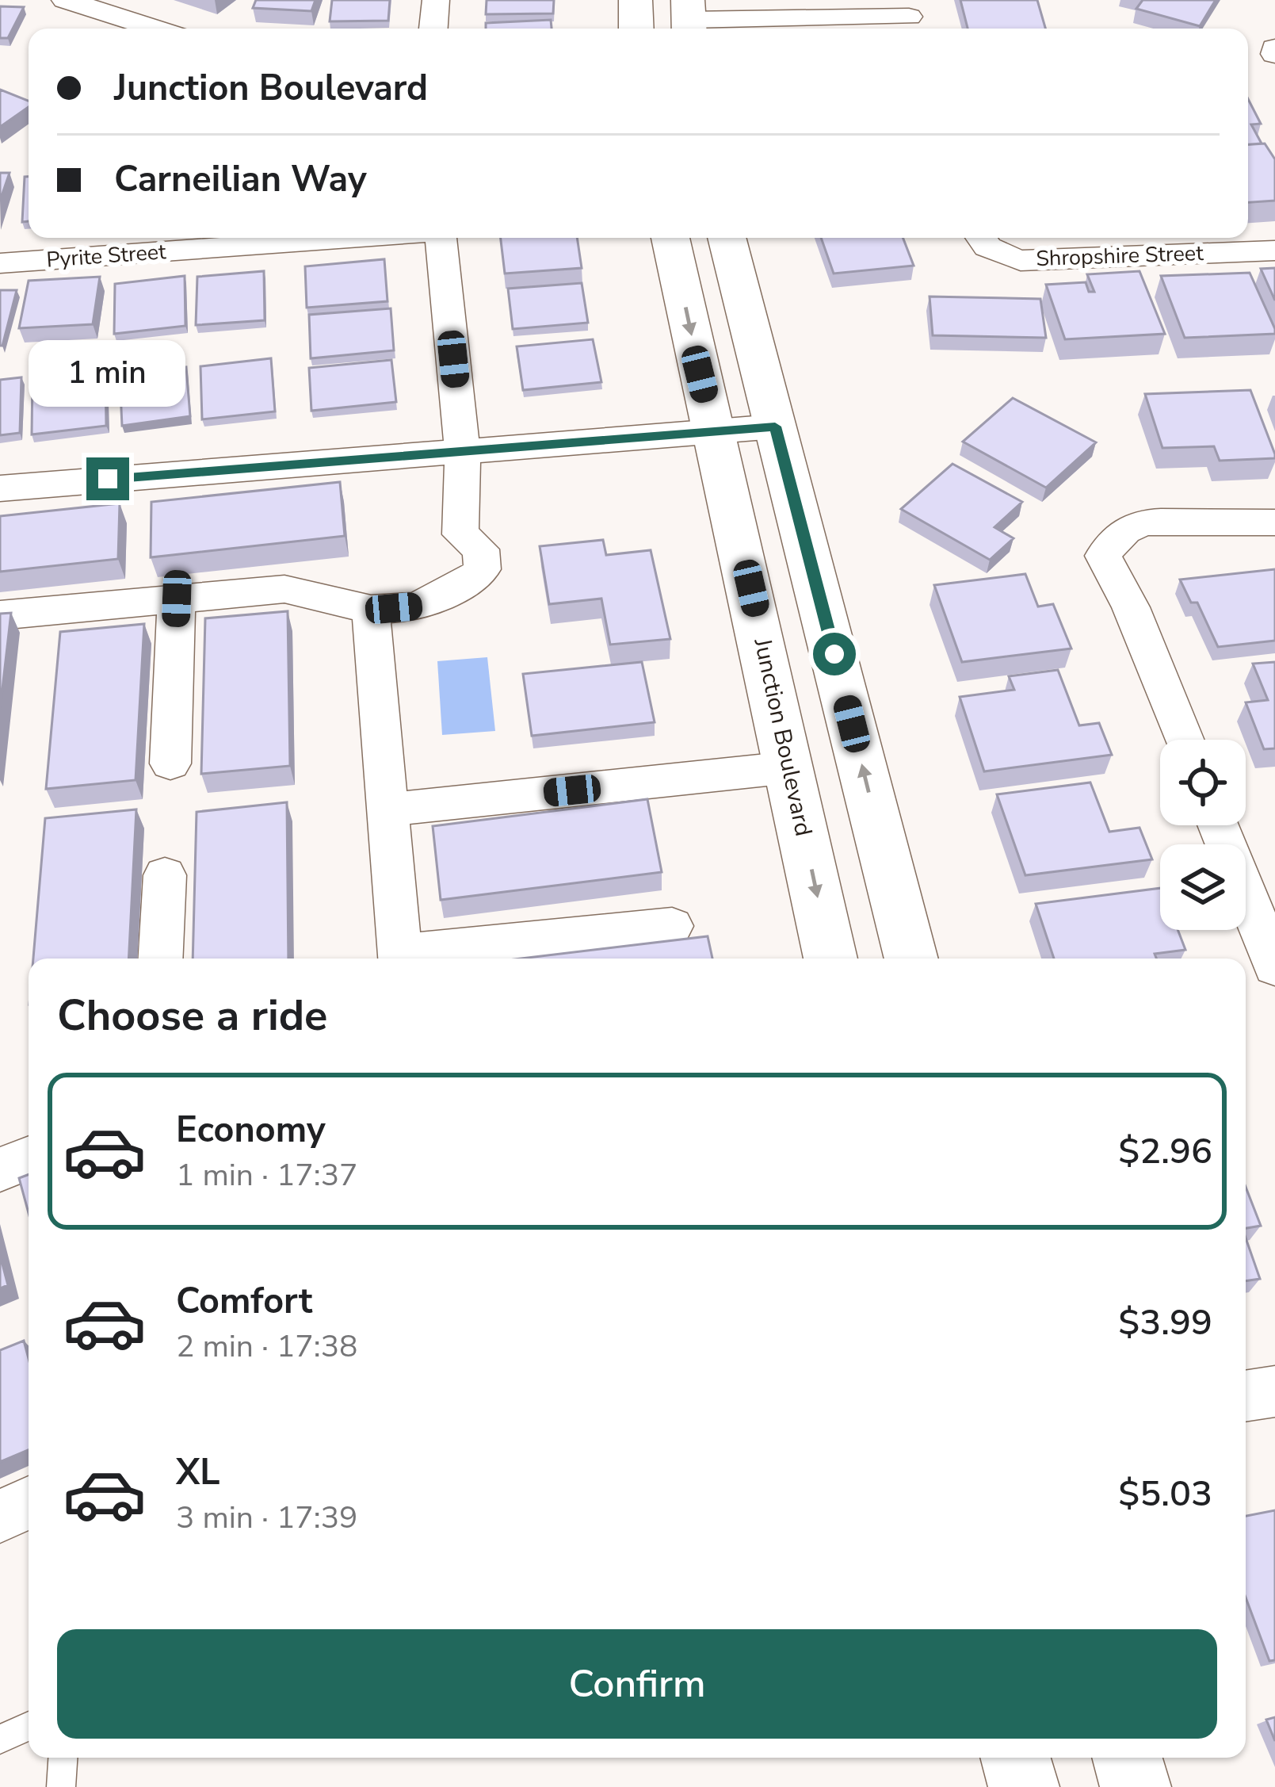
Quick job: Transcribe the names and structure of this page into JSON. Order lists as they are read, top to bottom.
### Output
{
  "streets": {
    "main road": ["Junction Boulevard"],
    "street": ["Pyrite Street", "Shropshire Street"]
  },
  "page": {
    "banner": ["Junction Boulevard", "Carneilian Way"],
    "bubble": "1 min",
    "heading": "Choose a ride",
    "list": [
      {
        "name": "Economy",
        "note": "1 min · 17:37",
        "value": "$2.96"
      },
      {
        "name": "Comfort",
        "note": "2 min · 17:38",
        "value": "$3.99"
      },
      {
        "name": "XL",
        "note": "3 min · 17:39",
        "value": "$5.03"
      }
    ],
    "buttons": "Confirm"
  }
}
